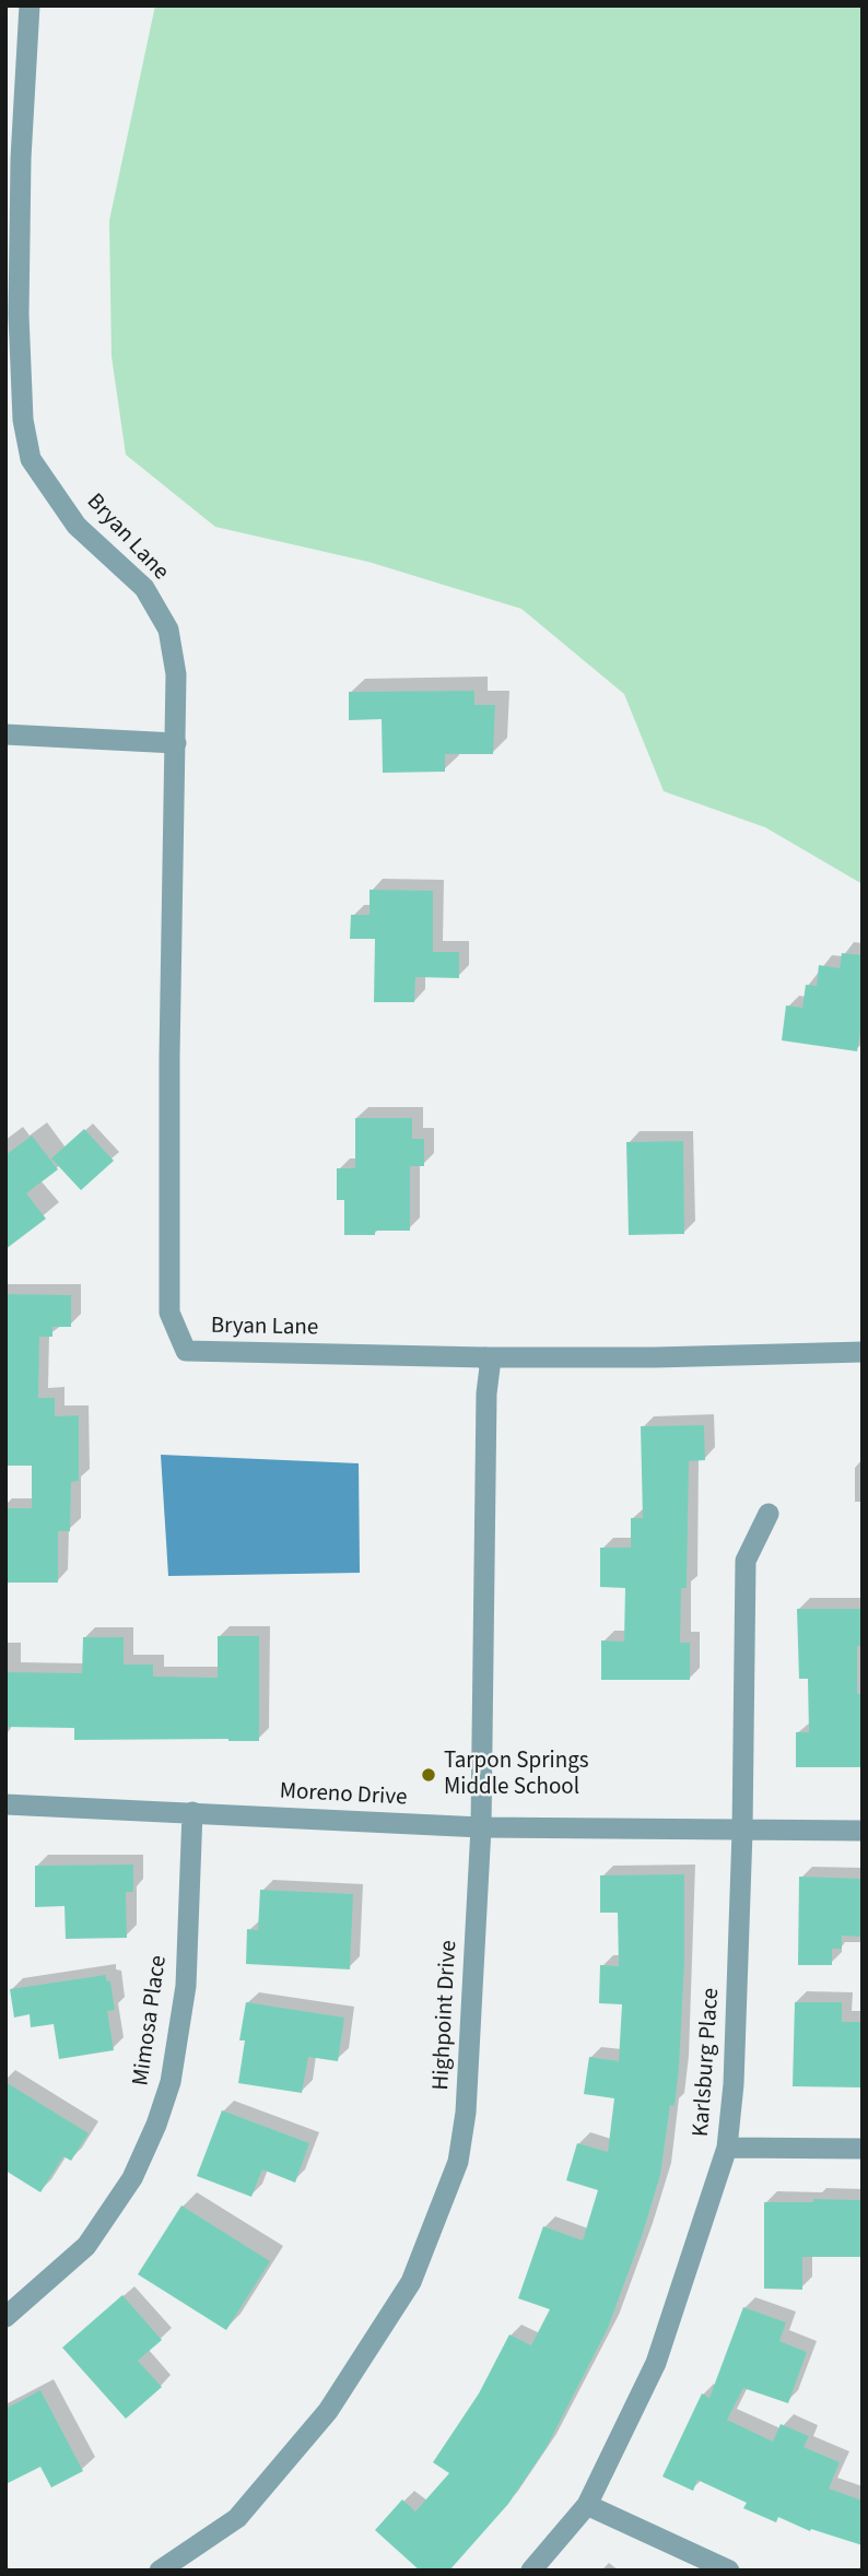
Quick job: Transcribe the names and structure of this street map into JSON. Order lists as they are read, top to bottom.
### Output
{
  "streets": {
    "street": [
      "Bryan Lane",
      "Moreno Drive",
      "Highpoint Drive",
      "Mimosa Place",
      "Karlsburg Place"
    ]
  },
  "crossings": [
    ["Bryan Lane", "Highpoint Drive"],
    ["Moreno Drive", "Highpoint Drive"],
    ["Moreno Drive", "Mimosa Place"],
    ["Moreno Drive", "Karlsburg Place"]
  ],
  "places": ["Tarpon Springs Middle School"]
}
